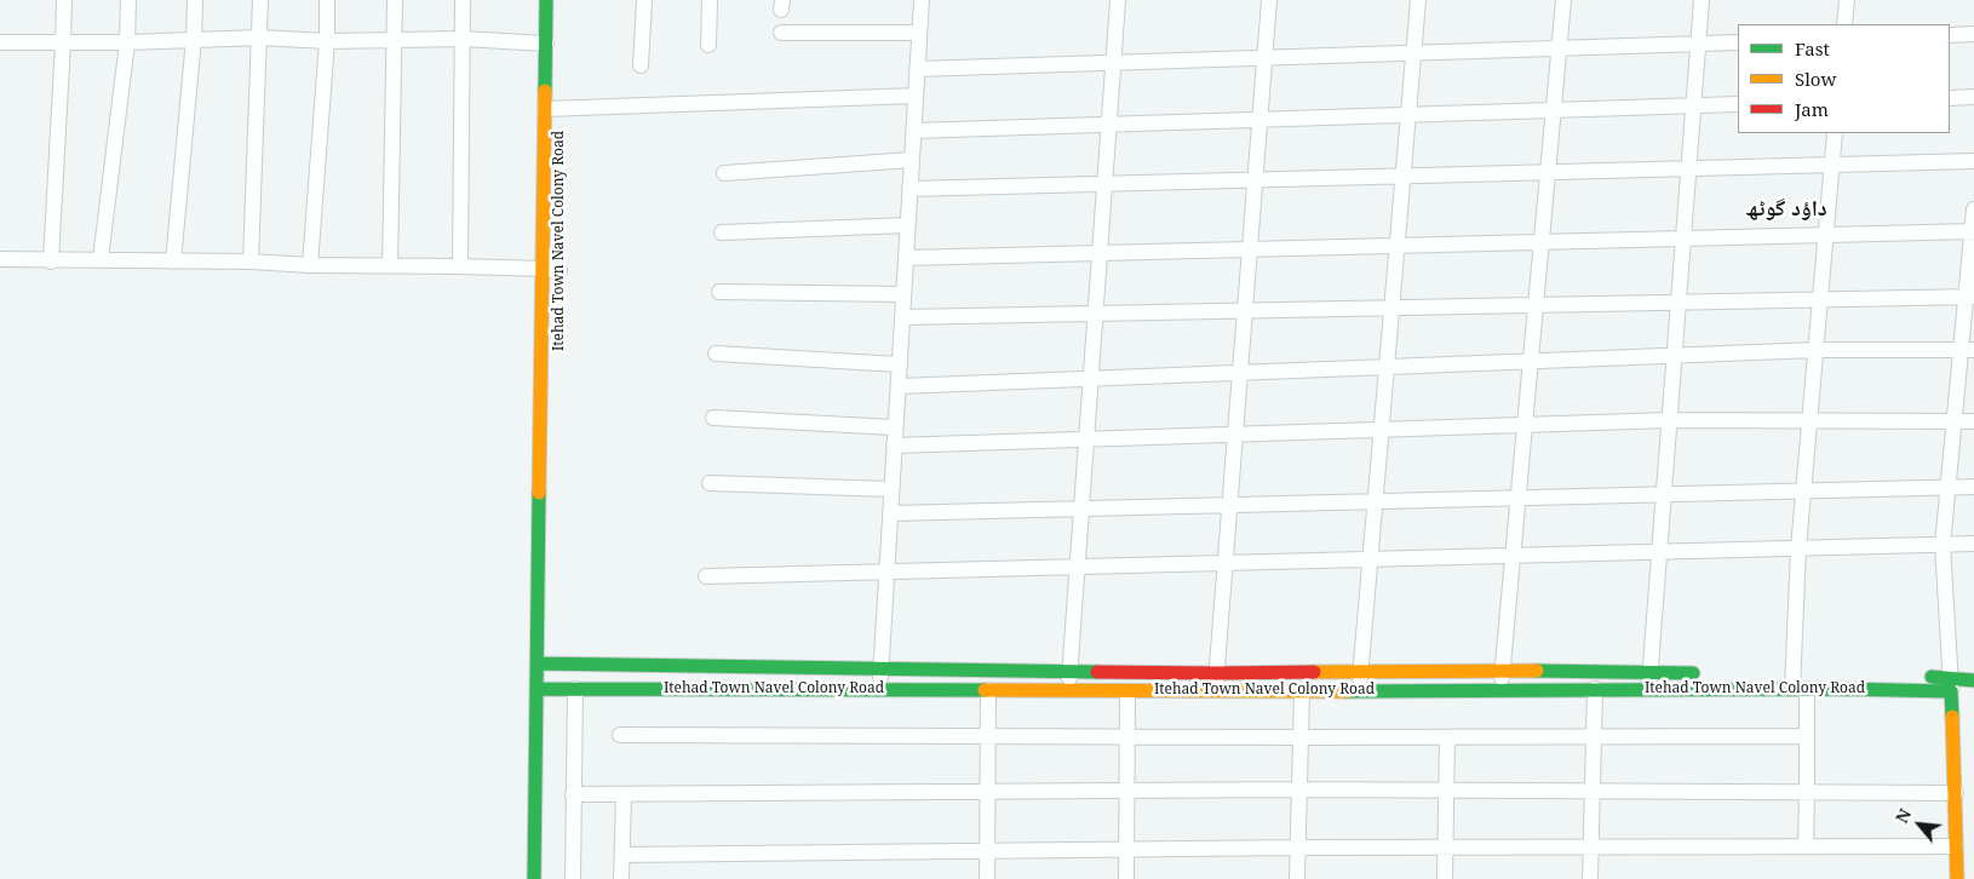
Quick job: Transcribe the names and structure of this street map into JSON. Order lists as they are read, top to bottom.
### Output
{
  "streets": {
    "street": ["Itehad Town Navel Colony Road"]
  },
  "districts": ["داؤد گوٹھ"],
  "legend": ["Fast", "Slow", "Jam"],
  "north": "top left"
}
